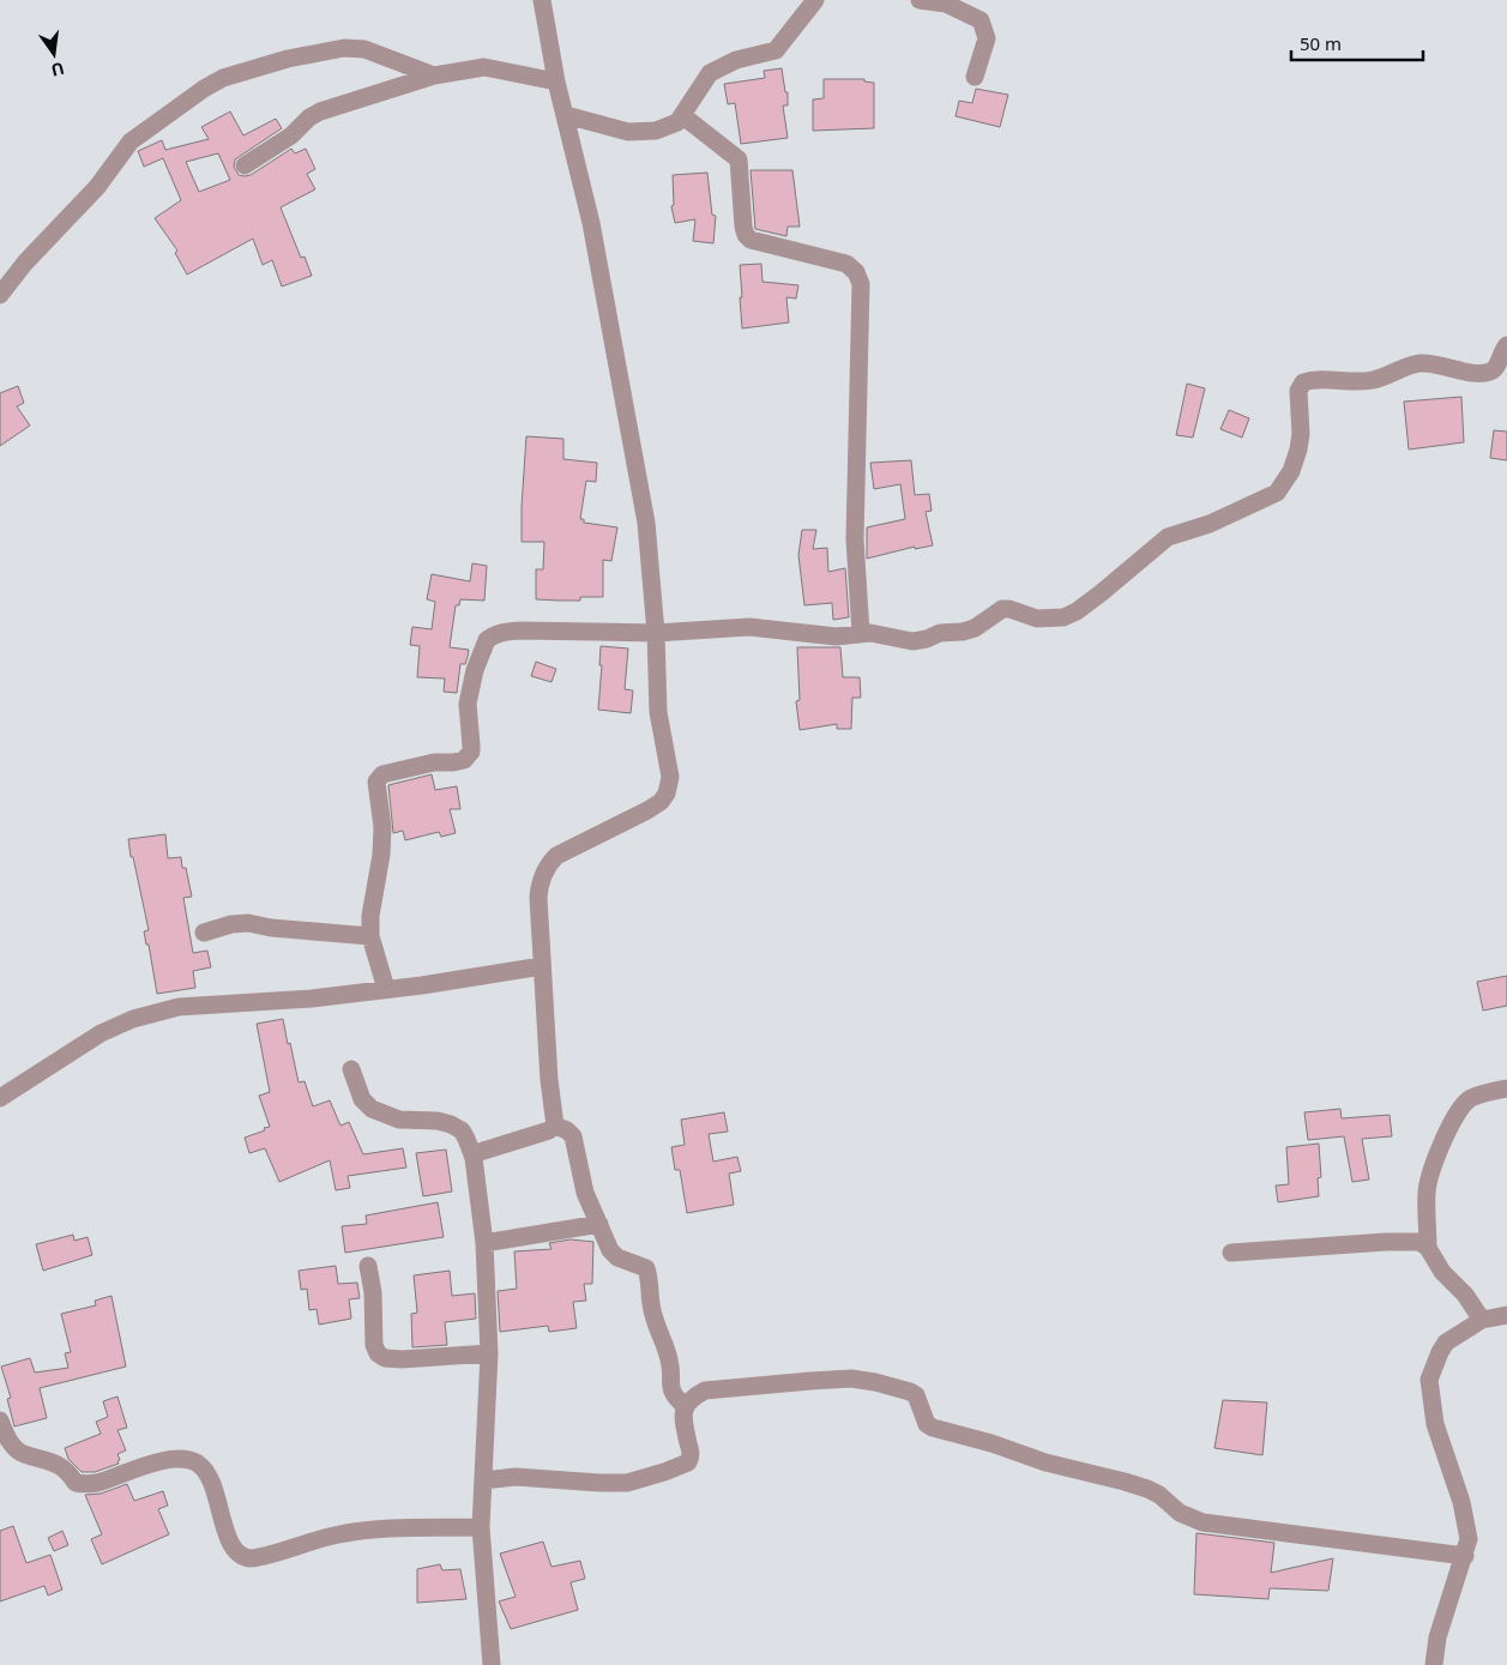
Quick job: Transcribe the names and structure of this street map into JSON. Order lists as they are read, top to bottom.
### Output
{
  "scale_bar": "50 m",
  "north": "bottom"
}
